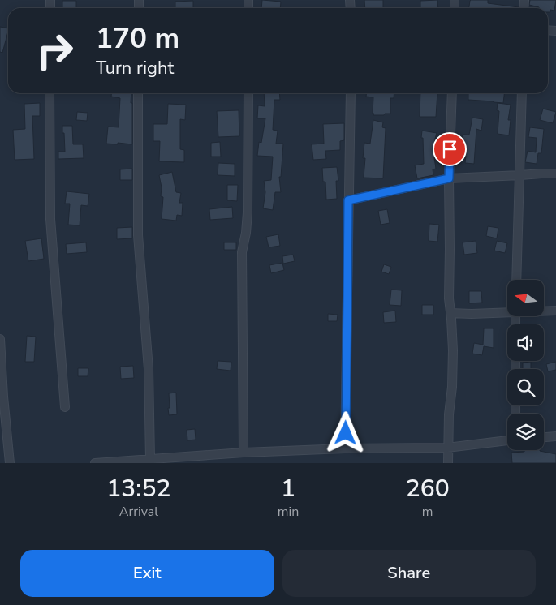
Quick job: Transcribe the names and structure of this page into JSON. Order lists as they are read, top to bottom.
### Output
{
  "north": "left",
  "page": {
    "turn": ["170 m", "Turn right"],
    "eta": [
      "13:52",
      "Arrival",
      "1",
      "min",
      "260",
      "m"
    ],
    "buttons": ["Exit", "Share"]
  }
}
